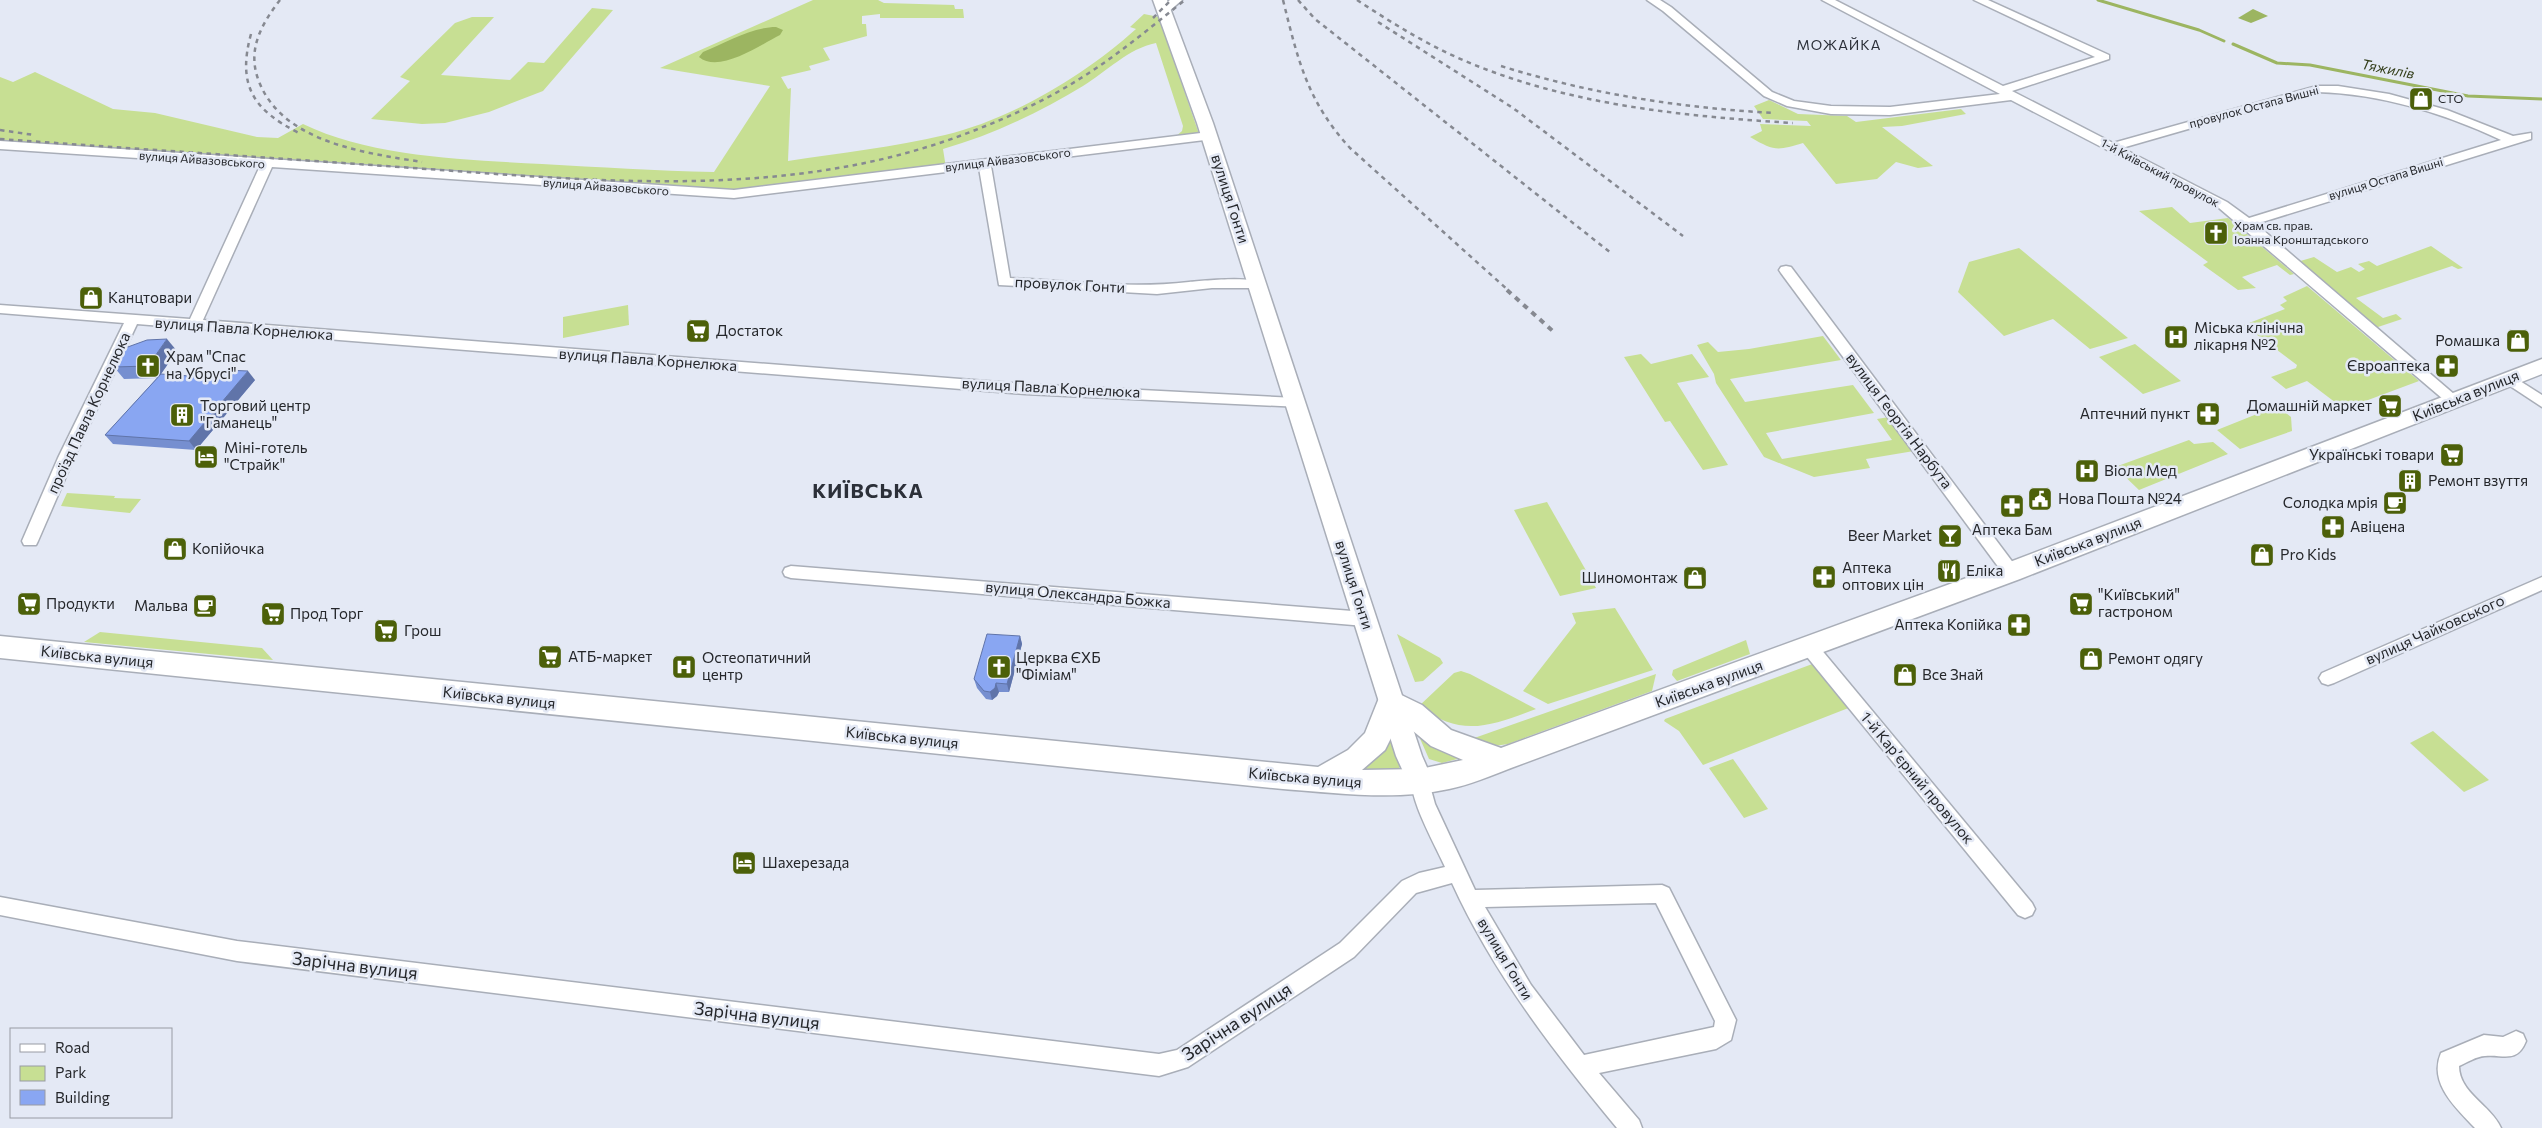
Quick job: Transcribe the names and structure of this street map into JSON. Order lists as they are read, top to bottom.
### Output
{
  "streets": {
    "main road": ["Київська вулиця"],
    "street": [
      "провулок Остапа Вишні",
      "вулиця Айвазовського",
      "1-й Київський провулок",
      "вулиця Остапа Вишні",
      "вулиця Гонти",
      "провулок Гонти",
      "вулиця Павла Корнелюка",
      "проїзд Павла Корнелюка",
      "вулиця Георгія Нарбута",
      "вулиця Олександра Божка",
      "вулиця Чайковського",
      "1-й Карʼєрний провулок",
      "Зарічна вулиця"
    ]
  },
  "crossings": [
    ["провулок Остапа Вишні", "1-й Київський провулок"],
    ["провулок Остапа Вишні", "вулиця Остапа Вишні"],
    ["вулиця Айвазовського", "вулиця Гонти"],
    ["вулиця Айвазовського", "провулок Гонти"],
    ["1-й Київський провулок", "вулиця Остапа Вишні"],
    ["1-й Київський провулок", "Київська вулиця"],
    ["вулиця Гонти", "провулок Гонти"],
    ["вулиця Гонти", "вулиця Павла Корнелюка"],
    ["вулиця Гонти", "Київська вулиця"],
    ["вулиця Гонти", "вулиця Олександра Божка"],
    ["вулиця Гонти", "Зарічна вулиця"],
    ["вулиця Павла Корнелюка", "проїзд Павла Корнелюка"],
    ["Київська вулиця", "вулиця Георгія Нарбута"],
    ["Київська вулиця", "1-й Карʼєрний провулок"]
  ],
  "districts": ["МОЖАЙКА", "КИЇВСЬКА"],
  "water": ["Тяжилів"],
  "places": {
    "shop": [
      "СТО",
      "Канцтовари",
      "Ромашка",
      "Копійочка",
      "Pro Kids",
      "Шиномонтаж",
      "Ремонт одягу",
      "Все Знай"
    ],
    "church": ["Храм св. прав. Іоанна Кронштадського", "Храм \"Спас на Убрусі\"", "Церква ЄХБ \"Фіміам\""],
    "supermarket": [
      "Достаток",
      "Домашній маркет",
      "Українські товари",
      "Продукти",
      "\"Київський\" гастроном",
      "Прод Торг",
      "Грош",
      "АТБ-маркет"
    ],
    "hospital": ["Міська клінічна лікарня №2", "Віола Мед", "Остеопатичний центр"],
    "pharmacy": [
      "Євроаптека",
      "Аптечний пункт",
      "Аптека Бам",
      "Авіцена",
      "Аптека оптових цін",
      "Аптека Копійка"
    ],
    "building": ["Торговий центр \"Гаманець\"", "Ремонт взуття"],
    "hotel": ["Міні-готель \"Страйк\"", "Шахерезада"],
    "public building": ["Нова Пошта №24"],
    "cafe": ["Солодка мрія", "Мальва"],
    "bar": ["Beer Market"],
    "restaurant": ["Еліка"]
  },
  "legend": ["Road", "Park", "Building"]
}
